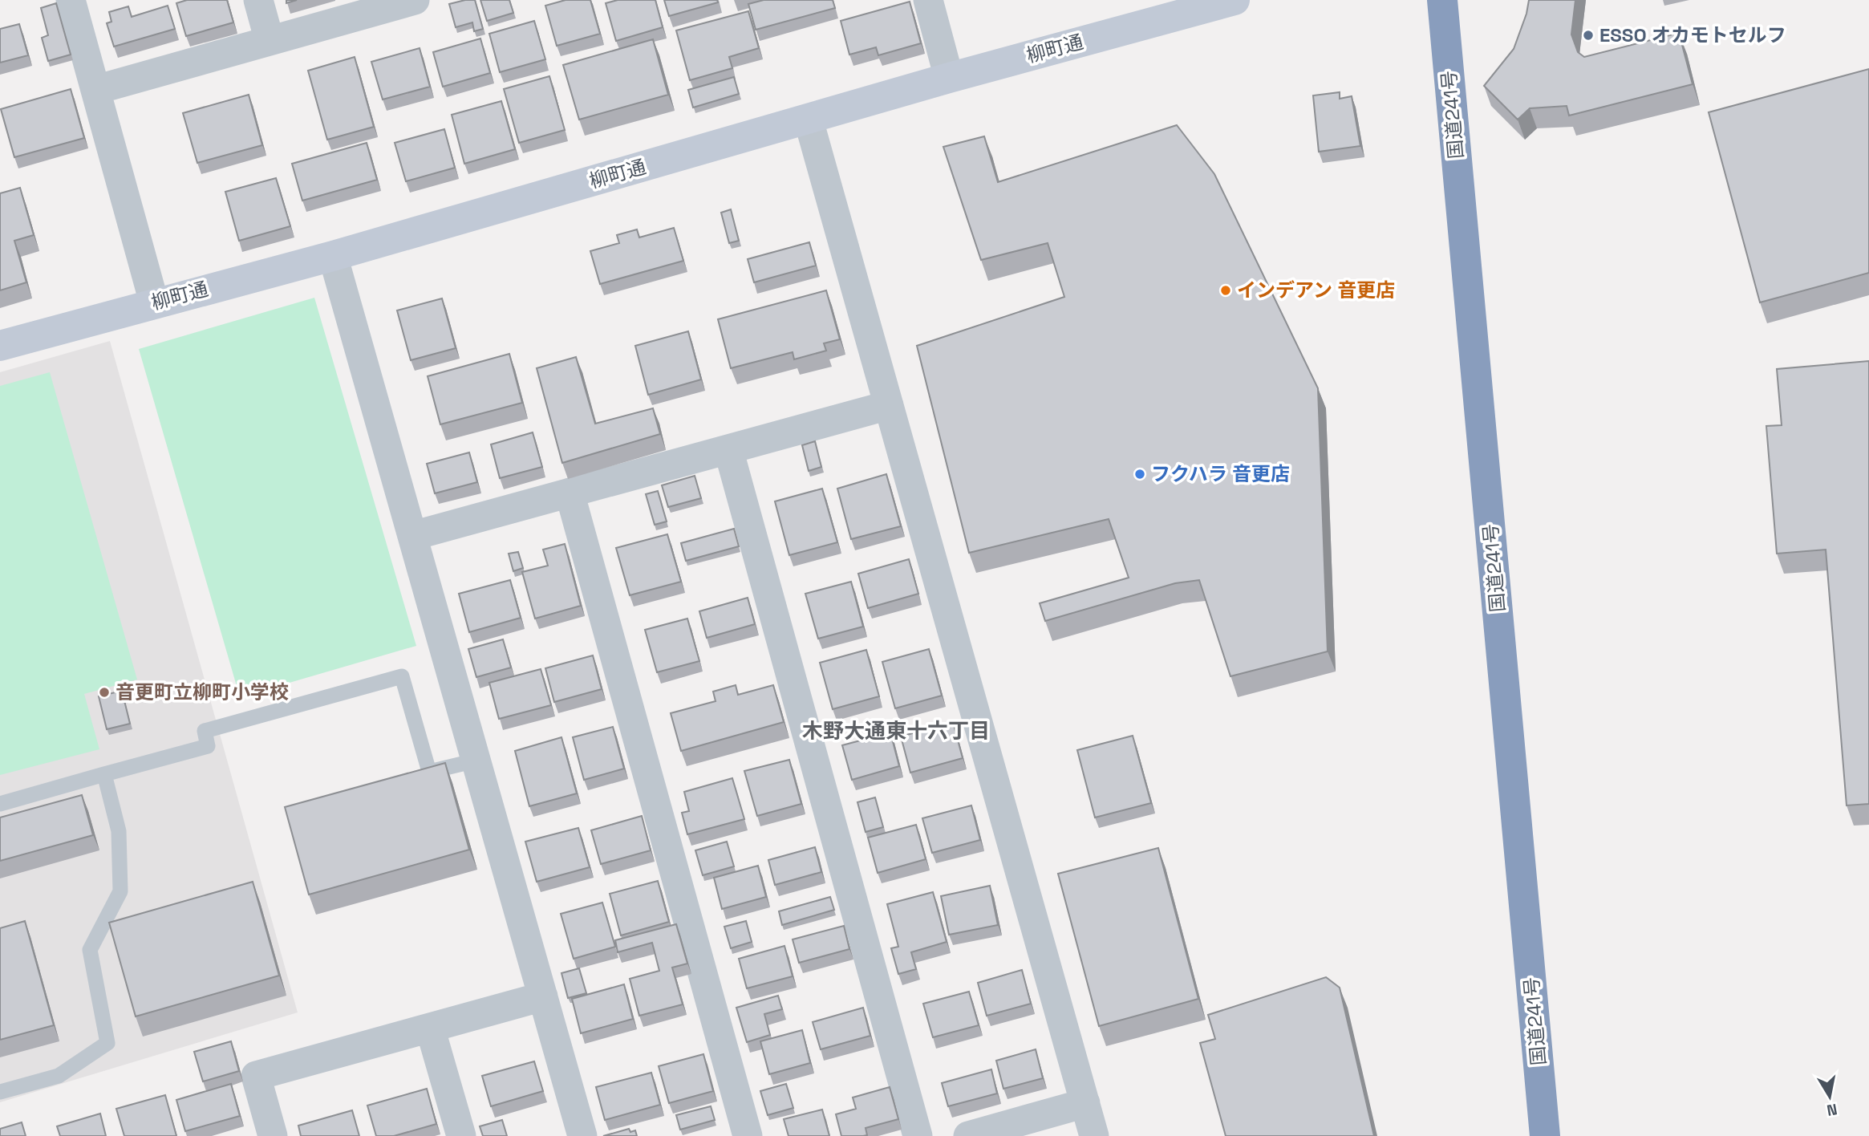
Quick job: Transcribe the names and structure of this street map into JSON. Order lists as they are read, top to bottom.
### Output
{
  "streets": {
    "highway": ["国道241号"],
    "street": ["柳町通"]
  },
  "districts": ["木野大通東十六丁目"],
  "places": [
    "ESSO オカモトセルフ",
    "インデアン 音更店",
    "フクハラ 音更店",
    "音更町立柳町小学校"
  ],
  "north": "bottom"
}
